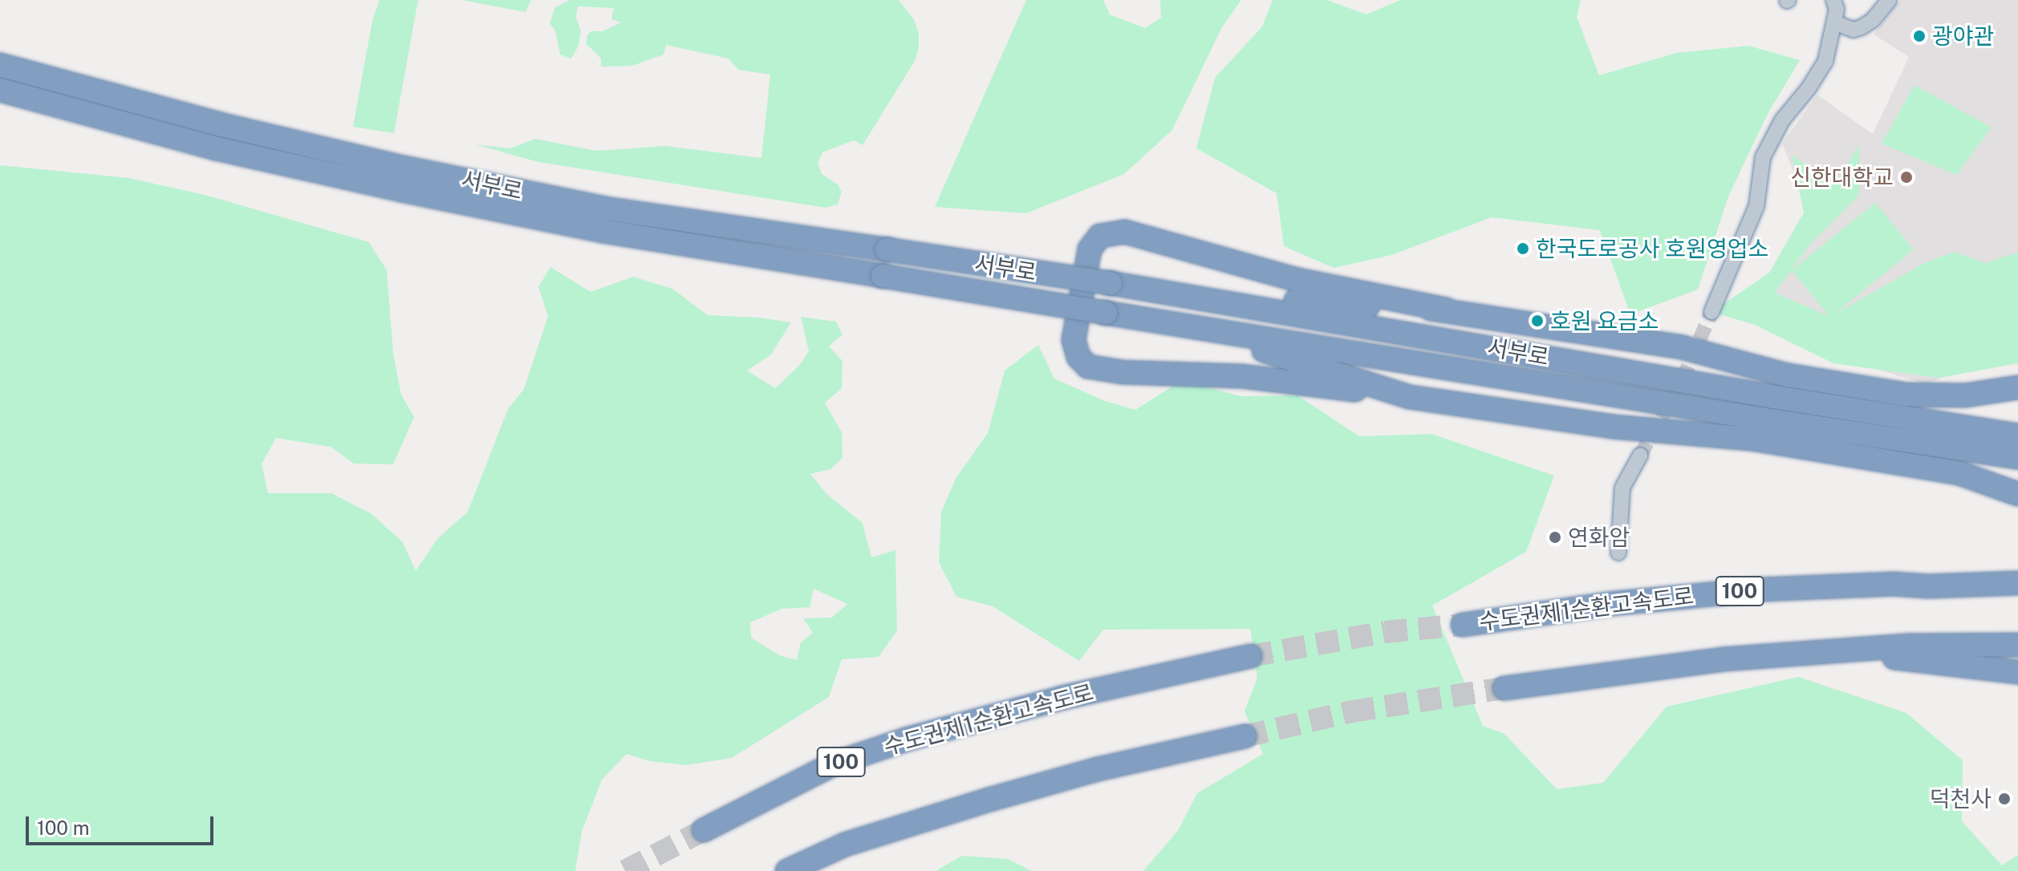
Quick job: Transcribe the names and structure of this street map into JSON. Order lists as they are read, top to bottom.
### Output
{
  "streets": {
    "highway": ["서부로", "100", "수도권제1순환고속도로"]
  },
  "places": [
    "광야관",
    "신한대학교",
    "한국도로공사 호원영업소",
    "호원 요금소",
    "연화암",
    "덕천사"
  ],
  "scale_bar": "100 m"
}
